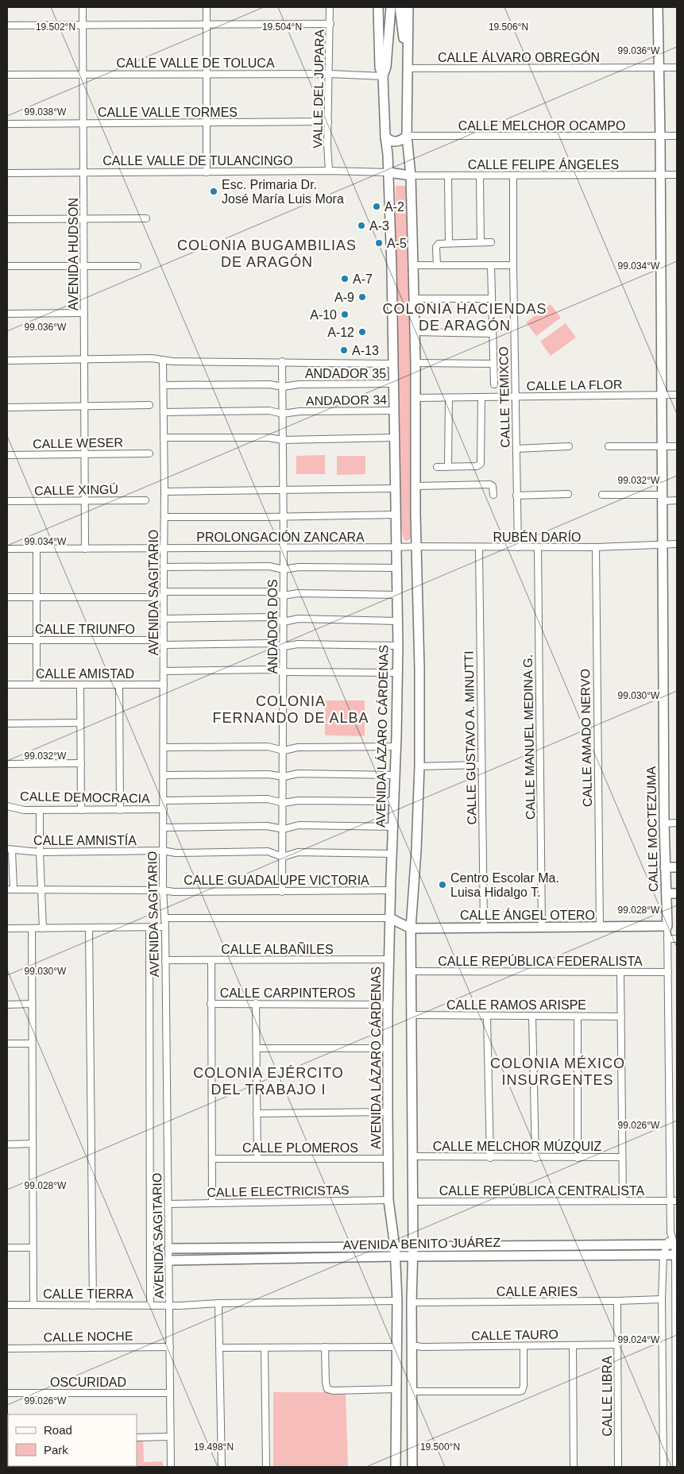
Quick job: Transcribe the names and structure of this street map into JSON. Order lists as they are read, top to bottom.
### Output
{
  "streets": {
    "street": [
      "CALLE ÁLVARO OBREGÓN",
      "CALLE VALLE DE TOLUCA",
      "VALLE DEL JUPARA",
      "CALLE VALLE TORMES",
      "CALLE MELCHOR OCAMPO",
      "CALLE VALLE DE TULANCINGO",
      "CALLE FELIPE ÁNGELES",
      "AVENIDA HUDSON",
      "ANDADOR 35",
      "CALLE LA FLOR",
      "CALLE TEMIXCO",
      "ANDADOR 34",
      "CALLE WESER",
      "CALLE XINGÚ",
      "PROLONGACIÓN ZANCARA",
      "RUBÉN DARÍO",
      "AVENIDA SAGITARIO",
      "ANDADOR DOS",
      "CALLE TRIUNFO",
      "CALLE AMISTAD",
      "AVENIDA LÁZARO CÁRDENAS",
      "CALLE MANUEL MEDINA G.",
      "CALLE GUSTAVO A. MINUTTI",
      "CALLE AMADO NERVO",
      "CALLE DEMOCRACIA",
      "CALLE MOCTEZUMA",
      "CALLE AMNISTÍA",
      "CALLE GUADALUPE VICTORIA",
      "CALLE ÁNGEL OTERO",
      "CALLE ALBAÑILES",
      "CALLE REPÚBLICA FEDERALISTA",
      "CALLE CARPINTEROS",
      "CALLE RAMOS ARISPE",
      "CALLE MELCHOR MÚZQUIZ",
      "CALLE PLOMEROS",
      "CALLE REPÚBLICA CENTRALISTA",
      "CALLE ELECTRICISTAS",
      "AVENIDA BENITO JUÁREZ",
      "CALLE ARIES",
      "CALLE TIERRA",
      "CALLE TAURO",
      "CALLE NOCHE",
      "OSCURIDAD",
      "CALLE LIBRA"
    ]
  },
  "crossings": [
    ["CALLE ÁLVARO OBREGÓN", "CALLE MOCTEZUMA"],
    ["CALLE VALLE DE TOLUCA", "VALLE DEL JUPARA"],
    ["CALLE VALLE DE TOLUCA", "AVENIDA HUDSON"],
    ["CALLE VALLE DE TOLUCA", "AVENIDA LÁZARO CÁRDENAS"],
    ["VALLE DEL JUPARA", "CALLE VALLE TORMES"],
    ["VALLE DEL JUPARA", "CALLE VALLE DE TULANCINGO"],
    ["CALLE VALLE TORMES", "AVENIDA HUDSON"],
    ["CALLE MELCHOR OCAMPO", "CALLE MOCTEZUMA"],
    ["CALLE VALLE DE TULANCINGO", "AVENIDA HUDSON"],
    ["CALLE VALLE DE TULANCINGO", "AVENIDA LÁZARO CÁRDENAS"],
    ["CALLE FELIPE ÁNGELES", "CALLE TEMIXCO"],
    ["CALLE FELIPE ÁNGELES", "CALLE MOCTEZUMA"],
    ["AVENIDA HUDSON", "CALLE WESER"],
    ["AVENIDA HUDSON", "CALLE XINGÚ"],
    ["AVENIDA HUDSON", "PROLONGACIÓN ZANCARA"],
    ["ANDADOR 35", "AVENIDA SAGITARIO"],
    ["ANDADOR 35", "ANDADOR DOS"],
    ["ANDADOR 35", "AVENIDA LÁZARO CÁRDENAS"],
    ["CALLE LA FLOR", "CALLE TEMIXCO"],
    ["CALLE LA FLOR", "CALLE MOCTEZUMA"],
    ["CALLE TEMIXCO", "RUBÉN DARÍO"],
    ["ANDADOR 34", "ANDADOR DOS"],
    ["ANDADOR 34", "AVENIDA LÁZARO CÁRDENAS"],
    ["PROLONGACIÓN ZANCARA", "RUBÉN DARÍO"],
    ["PROLONGACIÓN ZANCARA", "AVENIDA SAGITARIO"],
    ["PROLONGACIÓN ZANCARA", "ANDADOR DOS"],
    ["PROLONGACIÓN ZANCARA", "AVENIDA LÁZARO CÁRDENAS"],
    ["RUBÉN DARÍO", "AVENIDA LÁZARO CÁRDENAS"],
    ["RUBÉN DARÍO", "CALLE MANUEL MEDINA G."],
    ["RUBÉN DARÍO", "CALLE GUSTAVO A. MINUTTI"],
    ["RUBÉN DARÍO", "CALLE AMADO NERVO"],
    ["RUBÉN DARÍO", "CALLE MOCTEZUMA"],
    ["AVENIDA SAGITARIO", "CALLE TRIUNFO"],
    ["AVENIDA SAGITARIO", "CALLE AMISTAD"],
    ["AVENIDA SAGITARIO", "CALLE DEMOCRACIA"],
    ["AVENIDA SAGITARIO", "CALLE AMNISTÍA"],
    ["AVENIDA SAGITARIO", "CALLE GUADALUPE VICTORIA"],
    ["AVENIDA SAGITARIO", "CALLE ALBAÑILES"],
    ["AVENIDA SAGITARIO", "CALLE ELECTRICISTAS"],
    ["AVENIDA SAGITARIO", "AVENIDA BENITO JUÁREZ"],
    ["AVENIDA SAGITARIO", "CALLE TIERRA"],
    ["AVENIDA SAGITARIO", "CALLE NOCHE"],
    ["AVENIDA SAGITARIO", "OSCURIDAD"],
    ["ANDADOR DOS", "CALLE TRIUNFO"],
    ["ANDADOR DOS", "CALLE AMNISTÍA"],
    ["ANDADOR DOS", "CALLE GUADALUPE VICTORIA"],
    ["AVENIDA LÁZARO CÁRDENAS", "CALLE GUADALUPE VICTORIA"],
    ["AVENIDA LÁZARO CÁRDENAS", "CALLE ÁNGEL OTERO"],
    ["AVENIDA LÁZARO CÁRDENAS", "CALLE ALBAÑILES"],
    ["AVENIDA LÁZARO CÁRDENAS", "CALLE CARPINTEROS"],
    ["AVENIDA LÁZARO CÁRDENAS", "CALLE PLOMEROS"],
    ["AVENIDA LÁZARO CÁRDENAS", "CALLE ELECTRICISTAS"],
    ["AVENIDA LÁZARO CÁRDENAS", "AVENIDA BENITO JUÁREZ"],
    ["CALLE MANUEL MEDINA G.", "CALLE ÁNGEL OTERO"],
    ["CALLE GUSTAVO A. MINUTTI", "CALLE ÁNGEL OTERO"],
    ["CALLE AMADO NERVO", "CALLE ÁNGEL OTERO"],
    ["CALLE MOCTEZUMA", "CALLE ÁNGEL OTERO"],
    ["CALLE MOCTEZUMA", "CALLE REPÚBLICA FEDERALISTA"],
    ["CALLE MOCTEZUMA", "CALLE REPÚBLICA CENTRALISTA"],
    ["CALLE MOCTEZUMA", "AVENIDA BENITO JUÁREZ"],
    ["CALLE ARIES", "CALLE LIBRA"],
    ["CALLE TAURO", "CALLE LIBRA"]
  ],
  "districts": [
    "COLONIA BUGAMBILIAS DE ARAGÓN",
    "COLONIA HACIENDAS DE ARAGÓN",
    "COLONIA FERNANDO DE ALBA",
    "COLONIA MÉXICO INSURGENTES",
    "COLONIA EJÉRCITO DEL TRABAJO I"
  ],
  "places": [
    "Esc. Primaria Dr. José María Luis Mora",
    "A-2",
    "A-3",
    "A-5",
    "A-7",
    "A-9",
    "A-10",
    "A-12",
    "A-13",
    "Centro Escolar Ma. Luisa Hidalgo T."
  ],
  "legend": ["Road", "Park"],
  "coordinates": [
    "19.502°N",
    "19.504°N",
    "19.506°N",
    "99.036°W",
    "99.038°W",
    "99.034°W",
    "99.032°W",
    "99.030°W",
    "99.028°W",
    "99.026°W",
    "99.024°W",
    "19.498°N",
    "19.500°N"
  ]
}
